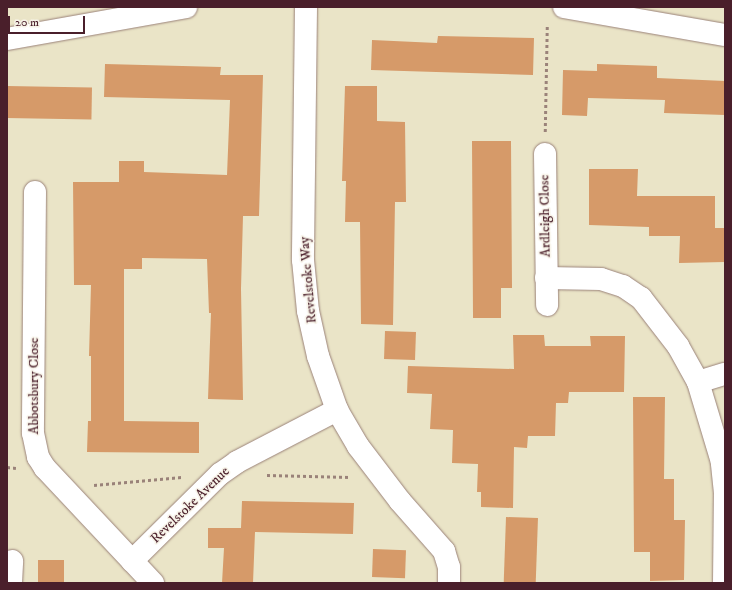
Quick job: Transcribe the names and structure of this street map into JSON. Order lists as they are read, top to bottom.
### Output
{
  "streets": {
    "street": [
      "Ardleigh Close",
      "Revelstoke Way",
      "Abbotsbury Close",
      "Revelstoke Avenue"
    ]
  },
  "crossings": [
    ["Revelstoke Way", "Revelstoke Avenue"],
    ["Abbotsbury Close", "Revelstoke Avenue"]
  ],
  "scale_bar": "20 m"
}
